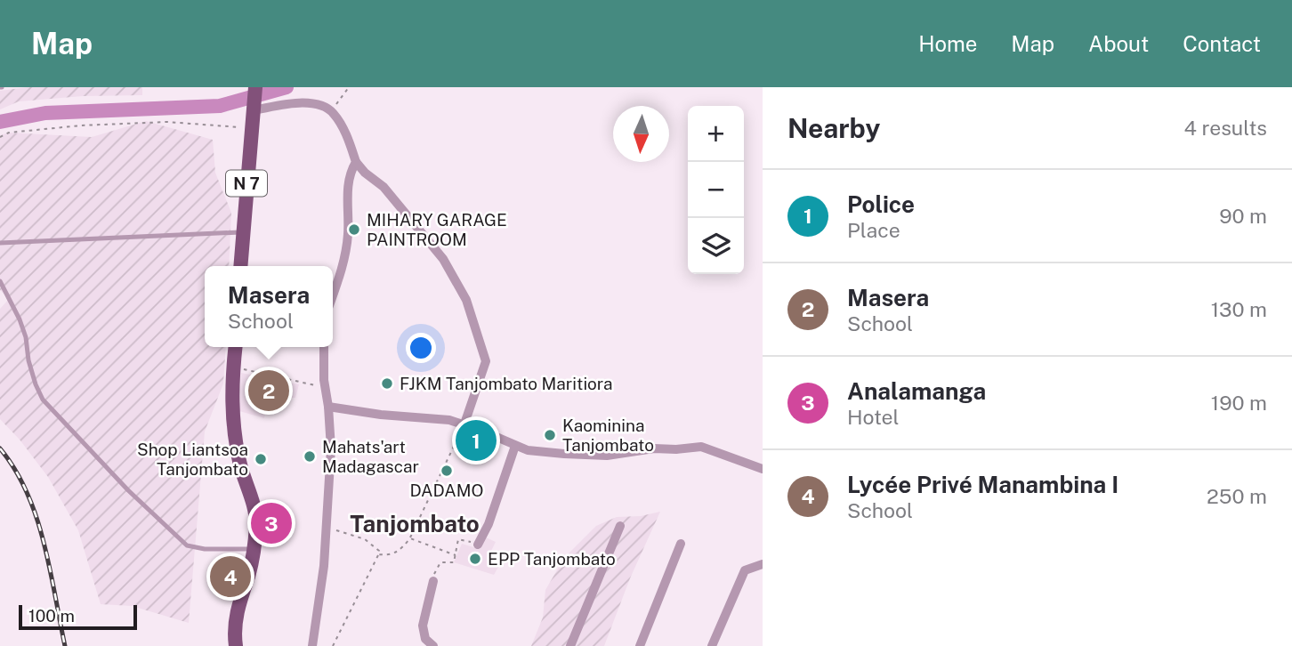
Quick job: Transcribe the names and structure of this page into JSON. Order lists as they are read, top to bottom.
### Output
{
  "streets": {
    "main road": ["N 7"]
  },
  "districts": ["Tanjombato"],
  "places": [
    "MIHARY GARAGE PAINTROOM",
    "FJKM Tanjombato Maritiora",
    "Kaominina Tanjombato",
    "Mahats'art Madagascar",
    "Shop Liantsoa Tanjombato",
    "DADAMO",
    "EPP Tanjombato"
  ],
  "scale_bar": "100 m",
  "north": "bottom",
  "page": {
    "header": "Map",
    "nav": [
      "Home",
      "Map",
      "About",
      "Contact"
    ],
    "heading": ["Nearby", "4 results"],
    "map_buttons": ["+", "−"],
    "list": [
      {
        "mark": "1",
        "name": "Police",
        "note": "Place",
        "value": "90 m"
      },
      {
        "mark": "2",
        "name": "Masera",
        "note": "School",
        "value": "130 m"
      },
      {
        "mark": "3",
        "name": "Analamanga",
        "note": "Hotel",
        "value": "190 m"
      },
      {
        "mark": "4",
        "name": "Lycée Privé Manambina I",
        "note": "School",
        "value": "250 m"
      }
    ],
    "popup": ["Masera", "School"],
    "pins": [
      "2",
      "1",
      "3",
      "4"
    ],
    "scale": "100 m"
  }
}
